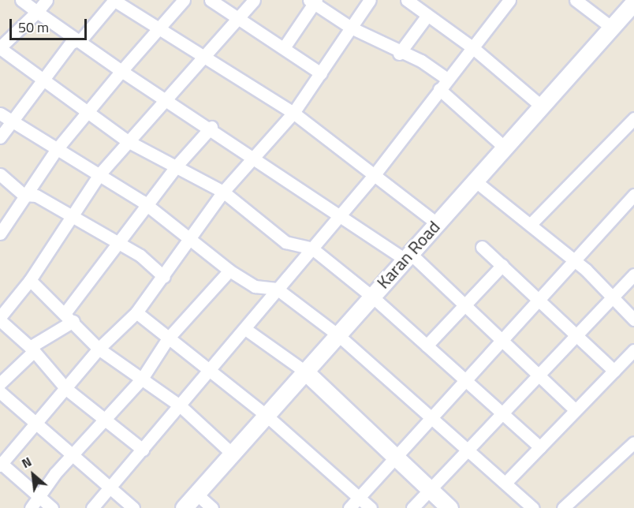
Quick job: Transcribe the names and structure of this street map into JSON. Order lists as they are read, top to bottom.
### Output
{
  "streets": {
    "street": ["Karan Road"]
  },
  "scale_bar": "50 m",
  "north": "top left"
}
